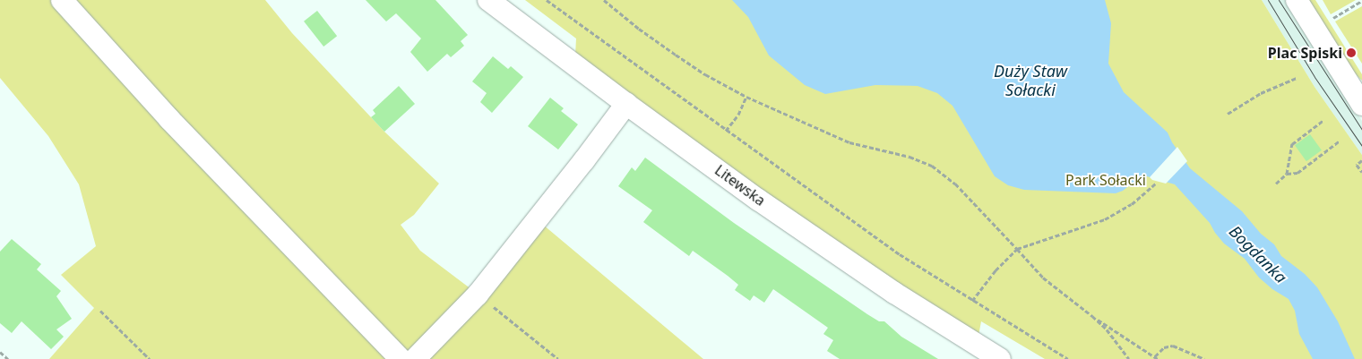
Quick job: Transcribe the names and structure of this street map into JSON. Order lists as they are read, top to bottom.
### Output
{
  "streets": {
    "street": ["Litewska"]
  },
  "water": ["Duży Staw Sołacki", "Bogdanka"],
  "parks": ["Park Sołacki"],
  "places": ["Plac Spiski"]
}
